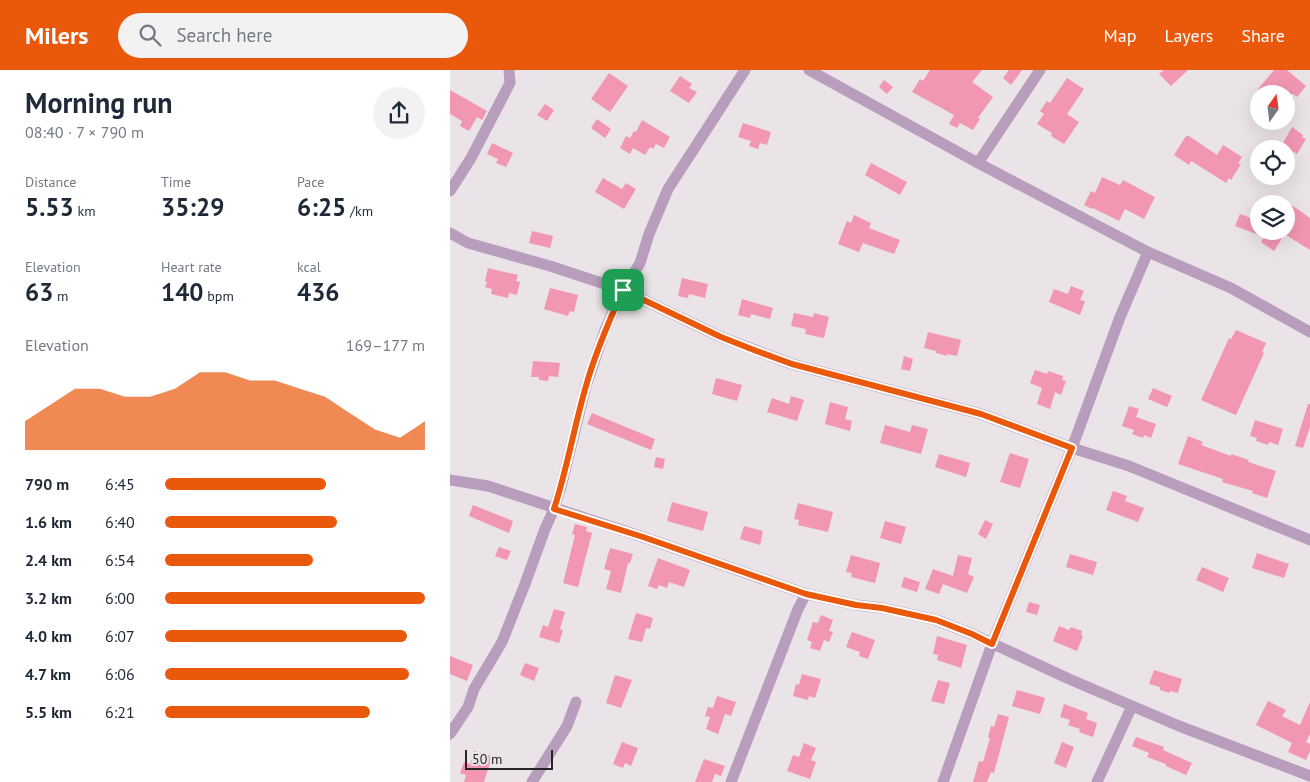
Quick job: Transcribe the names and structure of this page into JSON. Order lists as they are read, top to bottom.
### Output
{
  "scale_bar": "50 m",
  "north": "top",
  "page": {
    "header": "Milers",
    "search": "Search here",
    "nav": ["Map", "Layers", "Share"],
    "heading": ["Morning run", "08:40 · 7 × 790 m"],
    "stats": [
      ["Distance", "5.53 km"],
      ["Time", "35:29"],
      ["Pace", "6:25 /km"],
      ["Elevation", "63 m"],
      ["Heart rate", "140 bpm"],
      ["kcal", "436"]
    ],
    "chart": ["Elevation", "169–177 m"],
    "list": [
      {
        "name": "790 m",
        "note": "6:45"
      },
      {
        "name": "1.6 km",
        "note": "6:40"
      },
      {
        "name": "2.4 km",
        "note": "6:54"
      },
      {
        "name": "3.2 km",
        "note": "6:00"
      },
      {
        "name": "4.0 km",
        "note": "6:07"
      },
      {
        "name": "4.7 km",
        "note": "6:06"
      },
      {
        "name": "5.5 km",
        "note": "6:21"
      }
    ],
    "scale": "50 m"
  }
}
